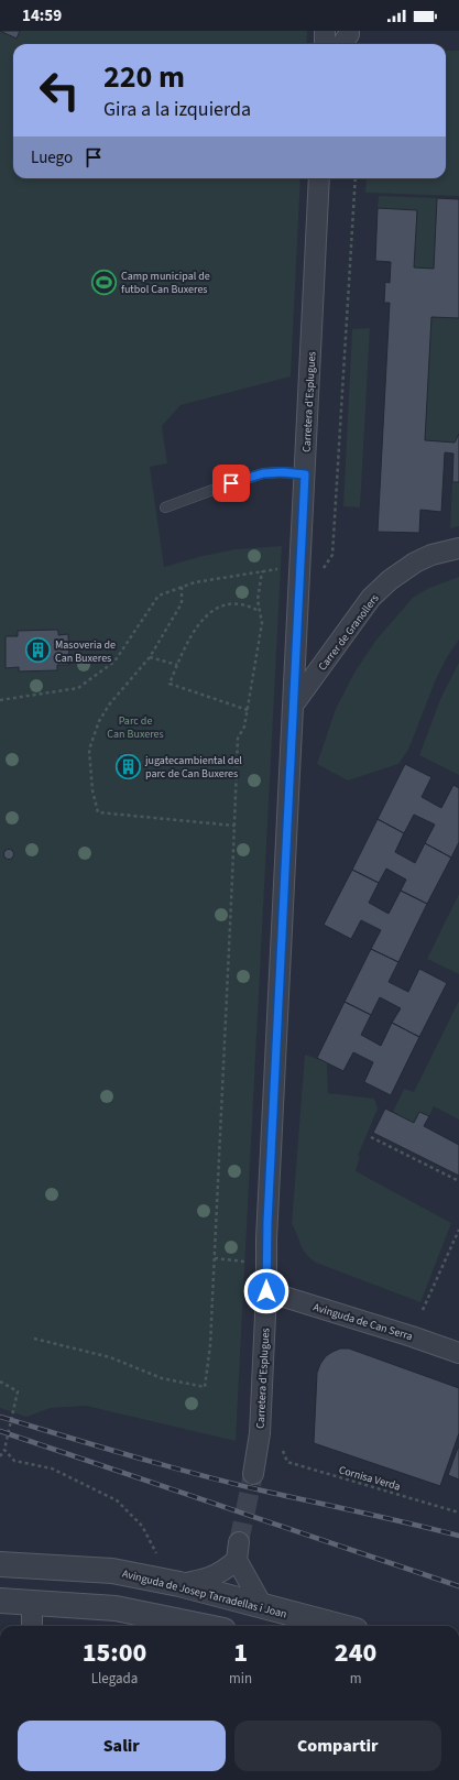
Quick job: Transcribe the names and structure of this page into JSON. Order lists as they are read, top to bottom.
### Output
{
  "streets": {
    "street": [
      "Carretera d'Esplugues",
      "Carrer de Granollers",
      "Avinguda de Can Serra",
      "Avinguda de Josep Tarradellas i Joan"
    ],
    "path": ["Cornisa Verda"]
  },
  "crossings": [
    ["Carretera d'Esplugues", "Carrer de Granollers"],
    ["Carretera d'Esplugues", "Avinguda de Can Serra"]
  ],
  "parks": ["Parc de Can Buxeres"],
  "places": {
    "sports": ["Camp municipal de futbol Can Buxeres"],
    "building": ["Masoveria de Can Buxeres", "jugatecambiental del parc de Can Buxeres"]
  },
  "page": {
    "status": "14:59",
    "turn": ["220 m", "Gira a la izquierda"],
    "then": "Luego",
    "eta": [
      "15:00",
      "Llegada",
      "1",
      "min",
      "240",
      "m"
    ],
    "buttons": ["Salir", "Compartir"]
  }
}
